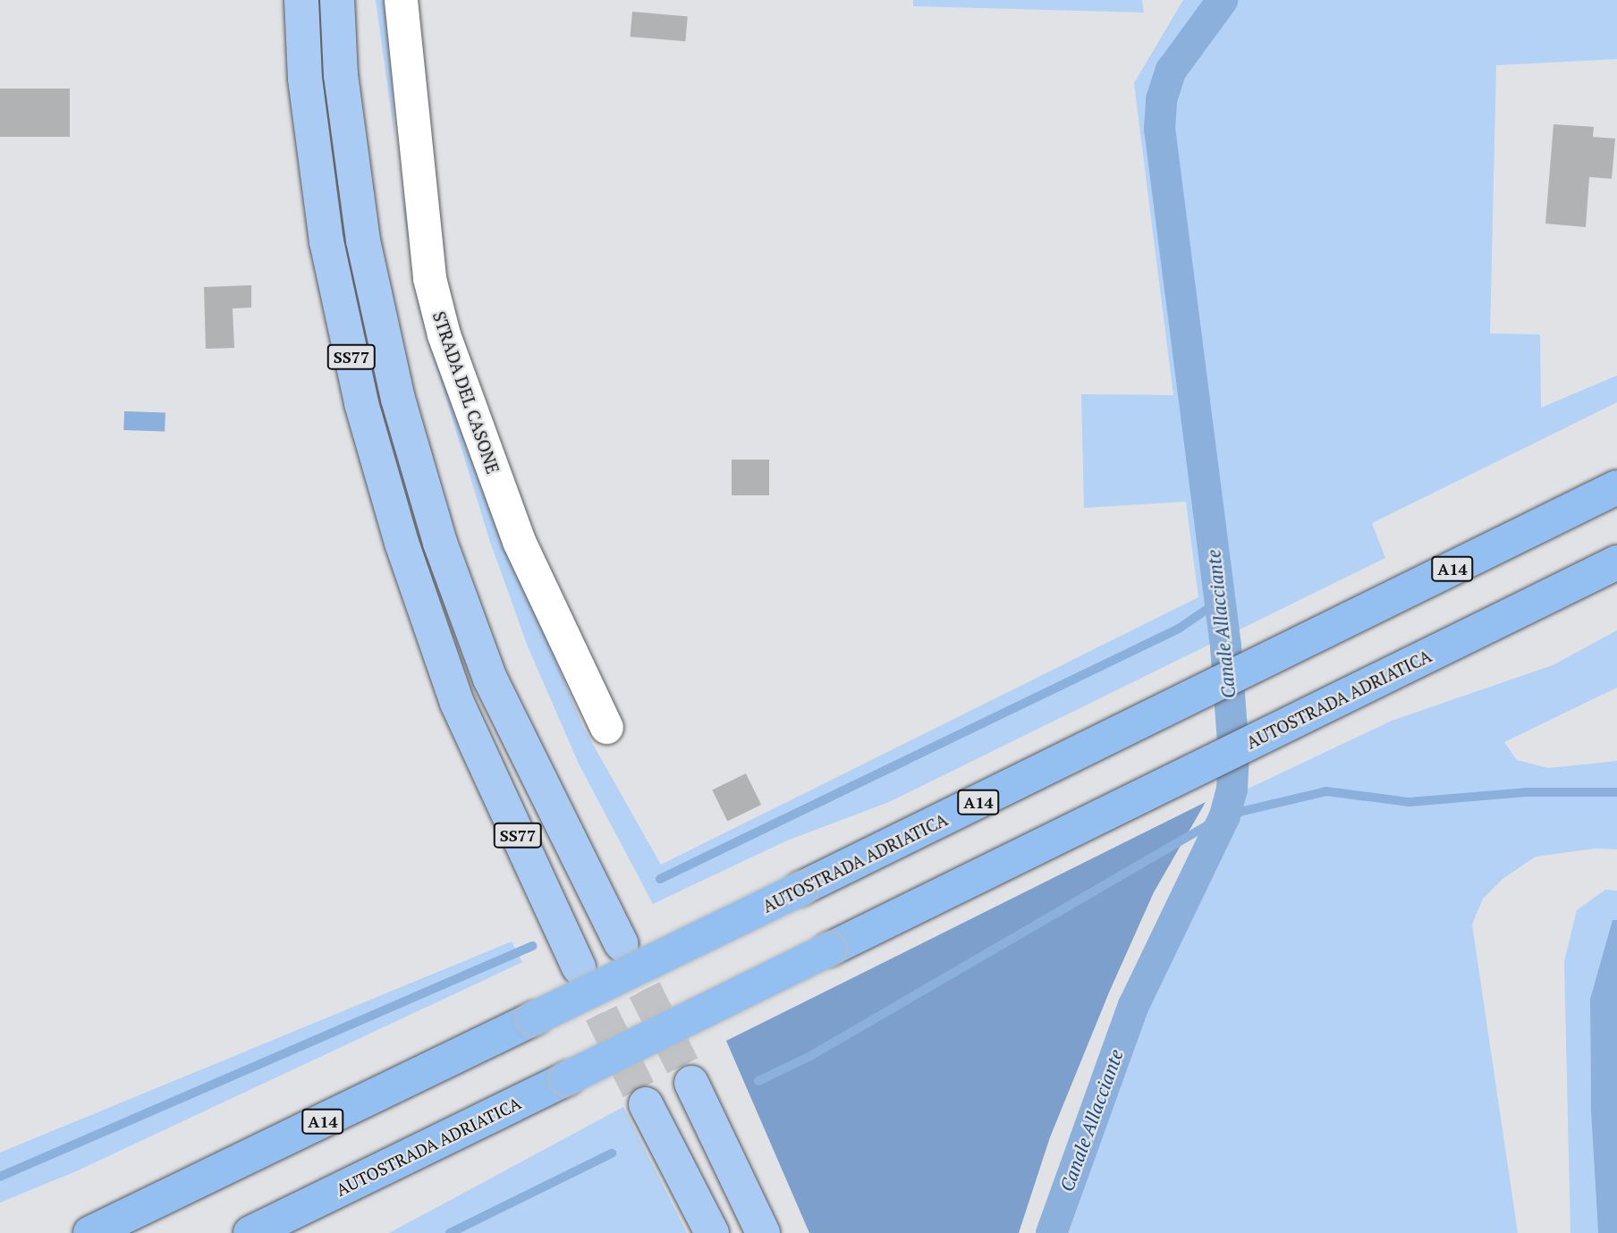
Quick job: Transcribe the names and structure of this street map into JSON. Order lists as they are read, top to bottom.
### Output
{
  "streets": {
    "highway": ["SS77", "A14", "AUTOSTRADA ADRIATICA"],
    "street": ["STRADA DEL CASONE"]
  },
  "water": ["Canale Allacciante"]
}
